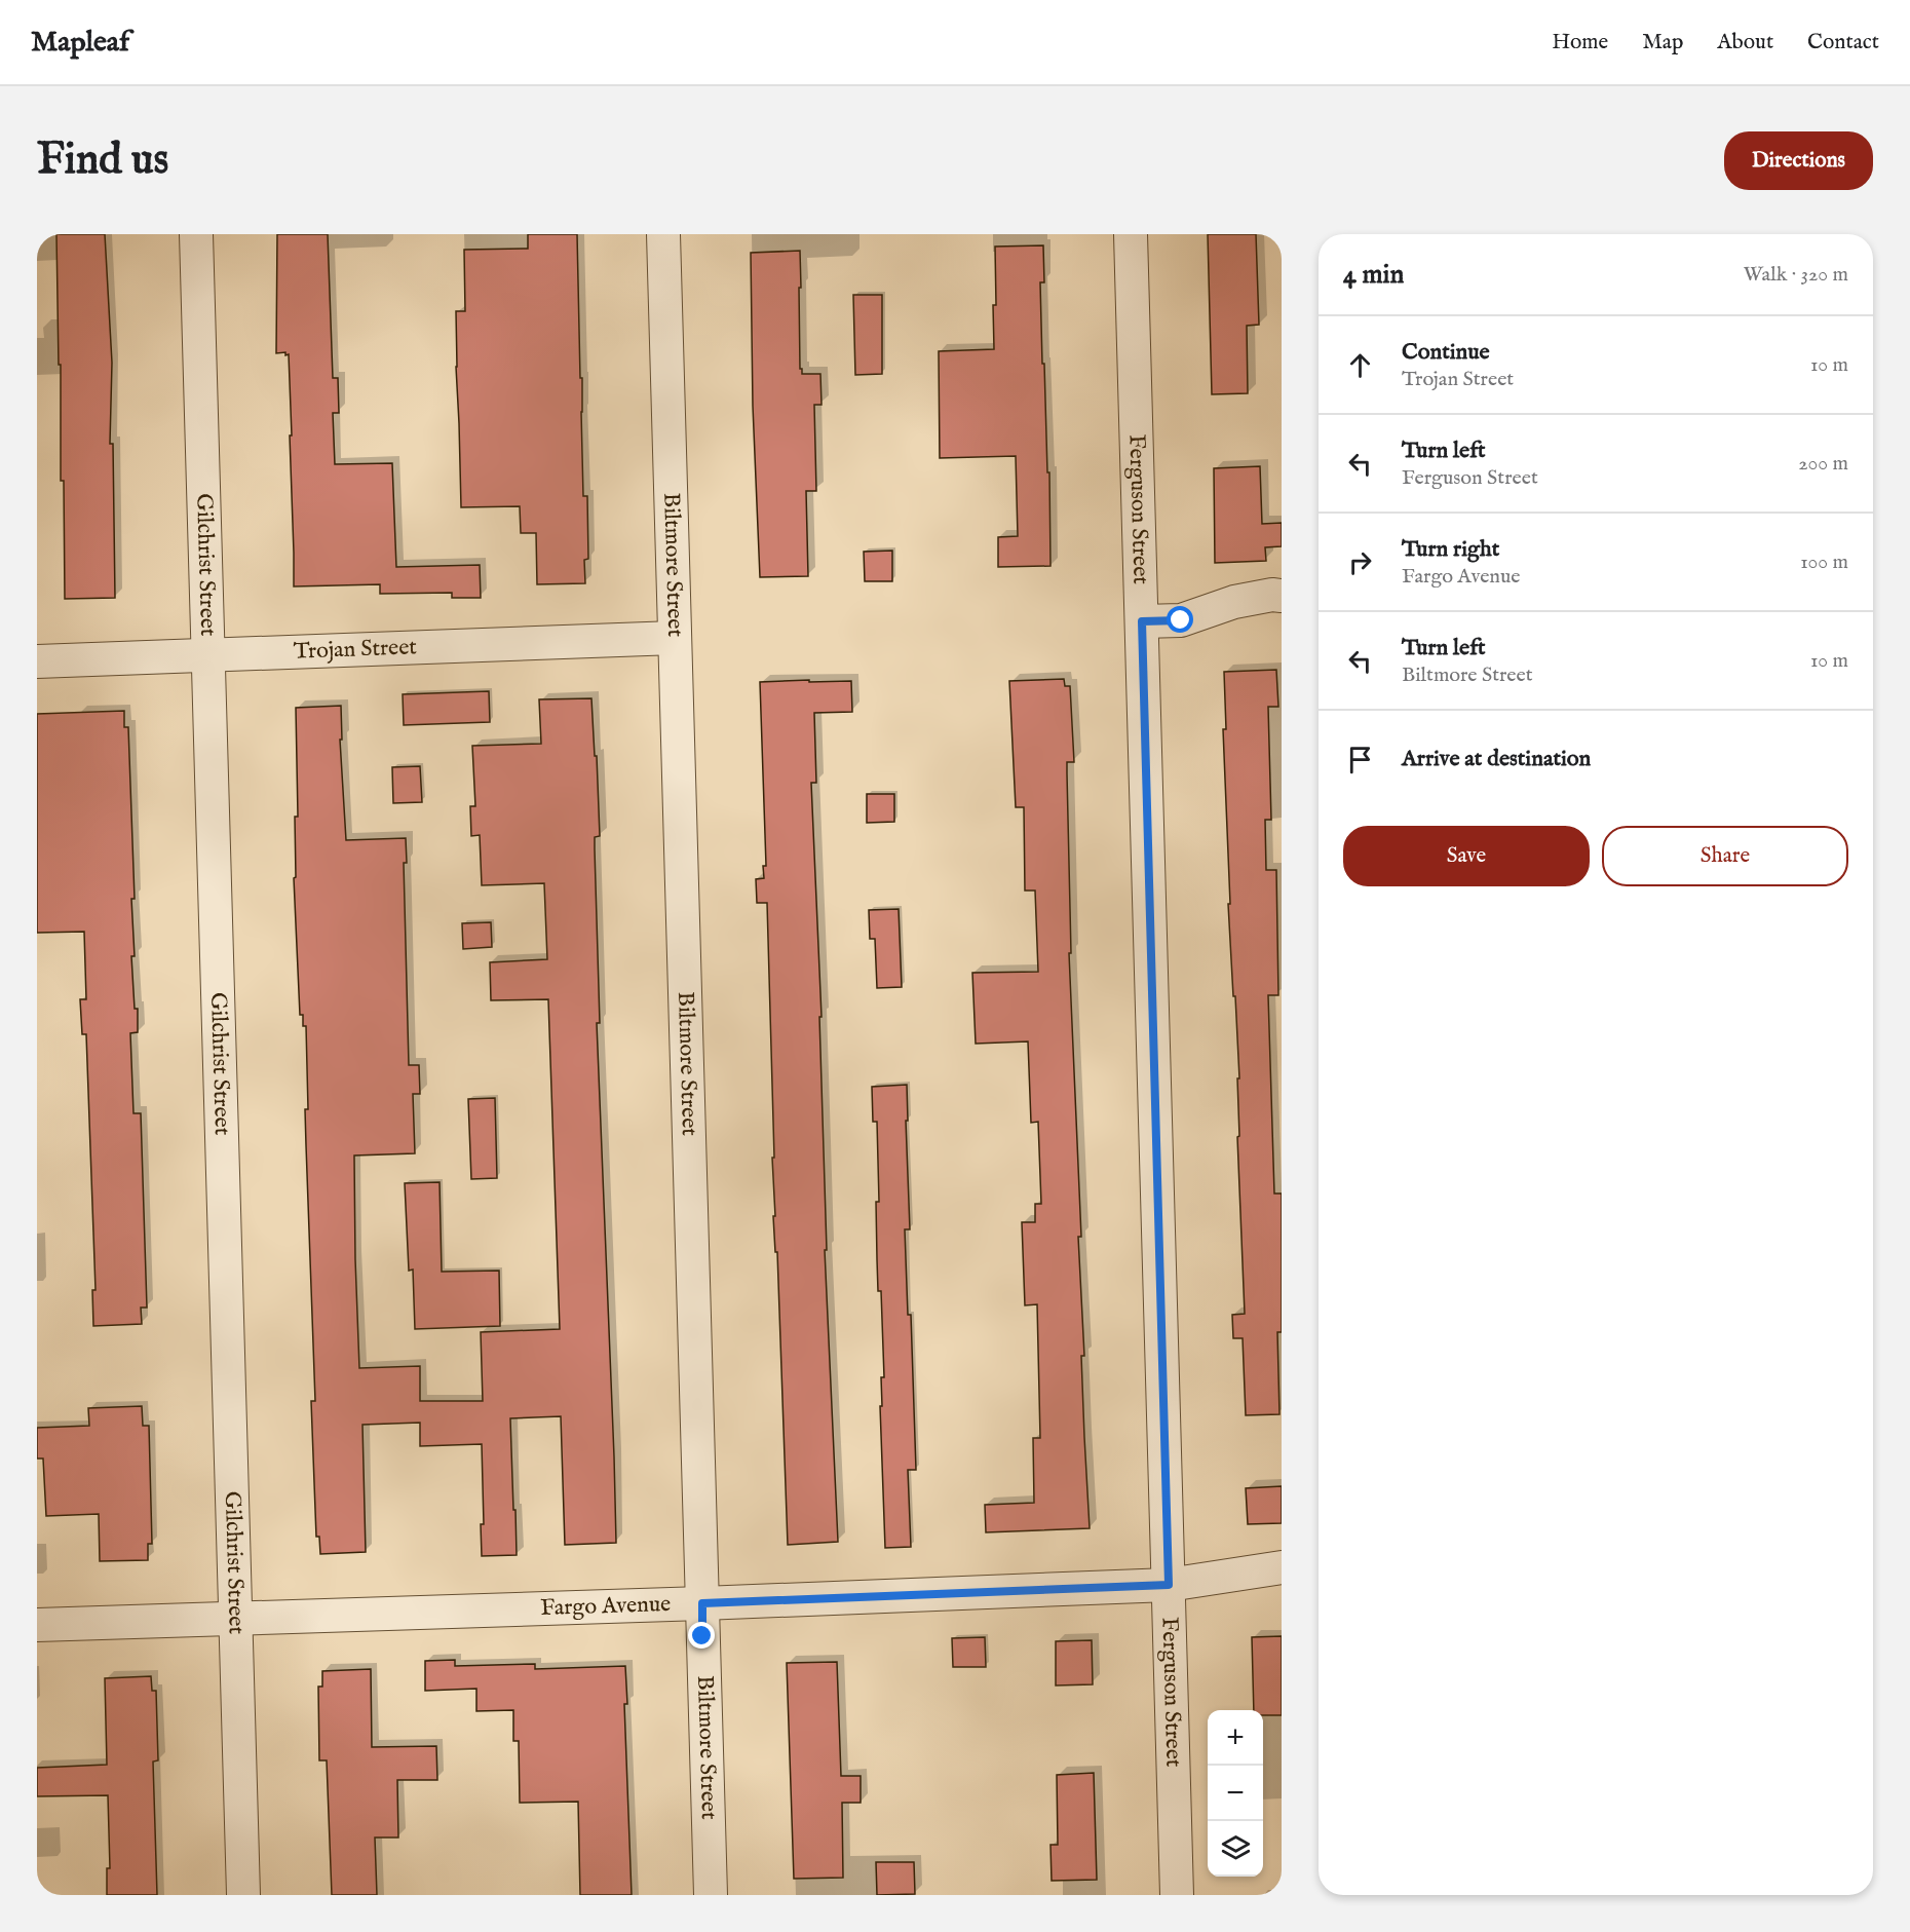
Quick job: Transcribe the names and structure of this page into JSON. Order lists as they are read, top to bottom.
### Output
{
  "streets": {
    "street": [
      "Ferguson Street",
      "Gilchrist Street",
      "Biltmore Street",
      "Trojan Street",
      "Fargo Avenue"
    ]
  },
  "crossings": [
    ["Ferguson Street", "Fargo Avenue"],
    ["Gilchrist Street", "Trojan Street"],
    ["Gilchrist Street", "Fargo Avenue"],
    ["Biltmore Street", "Trojan Street"],
    ["Biltmore Street", "Fargo Avenue"]
  ],
  "page": {
    "header": "Mapleaf",
    "nav": [
      "Home",
      "Map",
      "About",
      "Contact"
    ],
    "buttons": [
      "Directions",
      ["Save", "Share"]
    ],
    "title": "Find us",
    "heading": ["4 min", "Walk · 320 m"],
    "list": [
      ["Continue", "Trojan Street", "10 m"],
      ["Turn left", "Ferguson Street", "200 m"],
      ["Turn right", "Fargo Avenue", "100 m"],
      ["Turn left", "Biltmore Street", "10 m"],
      "Arrive at destination"
    ],
    "map_buttons": ["+", "−"]
  }
}
